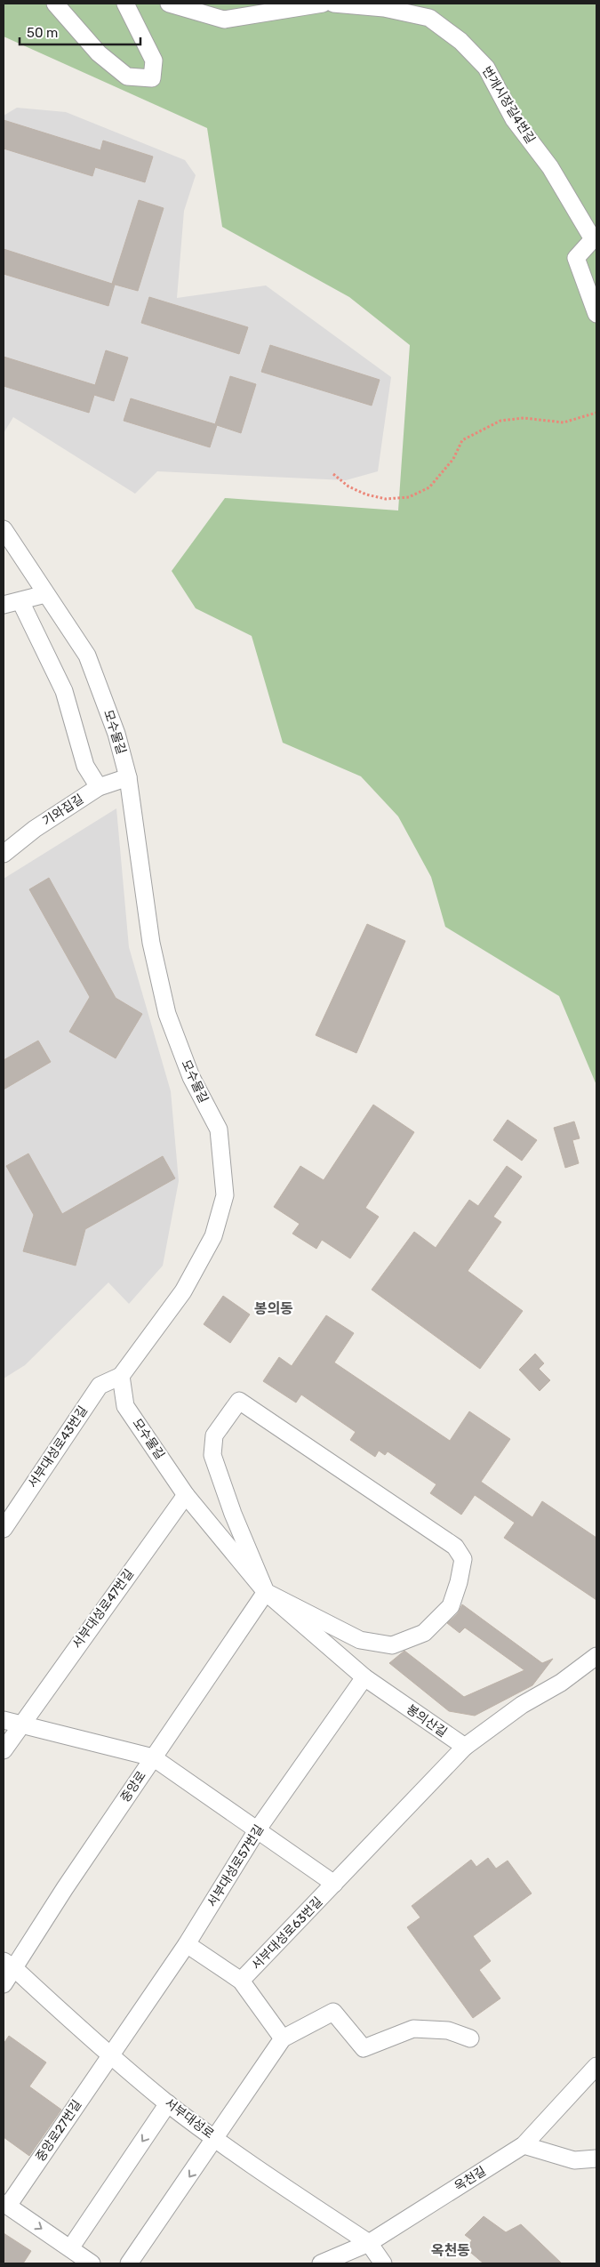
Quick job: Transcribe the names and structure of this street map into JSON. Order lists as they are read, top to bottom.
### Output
{
  "streets": {
    "street": [
      "번개시장길4번길",
      "모수물길",
      "기와집길",
      "서부대성로43번길",
      "서부대성로47번길",
      "봉의산길",
      "중앙로",
      "서부대성로57번길",
      "서부대성로63번길",
      "서부대성로",
      "중앙로27번길",
      "옥천길"
    ]
  },
  "crossings": [
    ["모수물길", "기와집길"],
    ["모수물길", "서부대성로43번길"],
    ["모수물길", "서부대성로47번길"],
    ["모수물길", "봉의산길"],
    ["모수물길", "중앙로"],
    ["봉의산길", "중앙로"],
    ["봉의산길", "서부대성로57번길"],
    ["봉의산길", "서부대성로63번길"],
    ["중앙로", "서부대성로"],
    ["서부대성로57번길", "서부대성로"],
    ["서부대성로57번길", "중앙로27번길"],
    ["서부대성로", "중앙로27번길"],
    ["서부대성로", "옥천길"]
  ],
  "districts": ["봉의동", "옥천동"],
  "scale_bar": "50 m"
}
